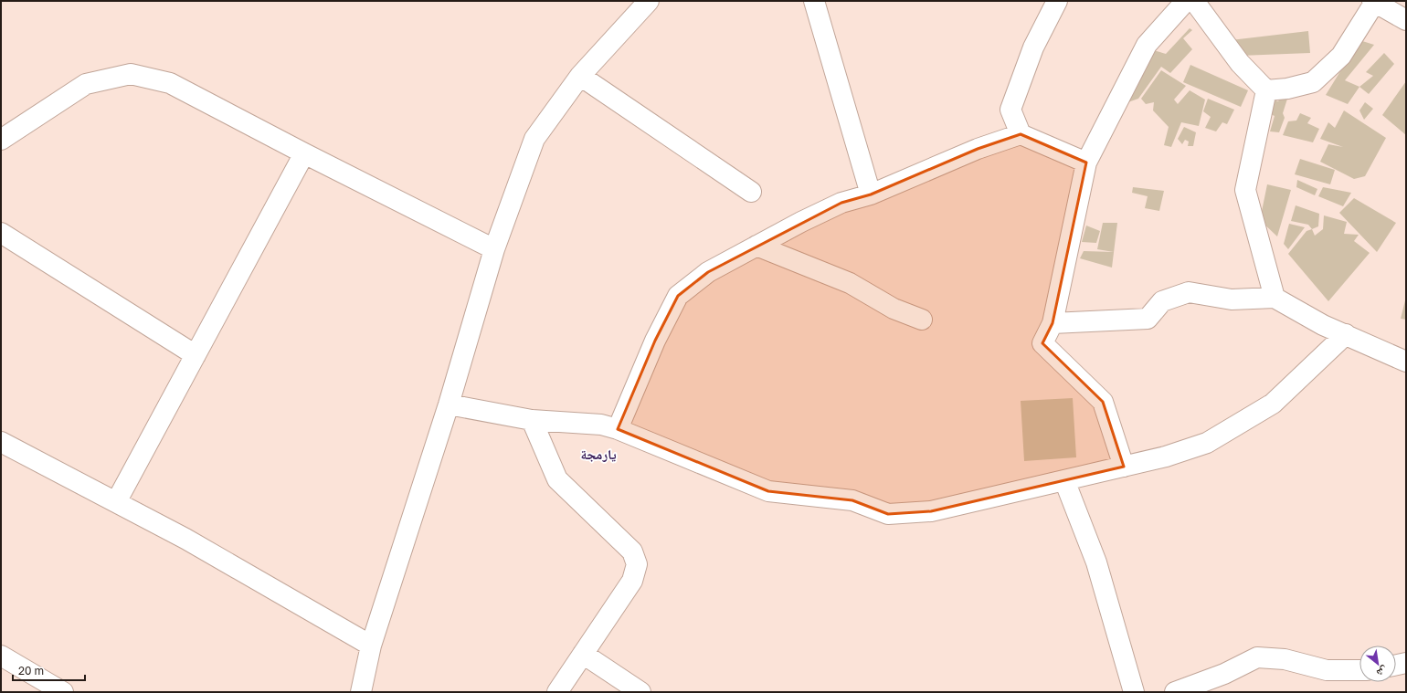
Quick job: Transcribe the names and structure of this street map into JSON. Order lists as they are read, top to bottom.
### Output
{
  "districts": ["يارمجة"],
  "scale_bar": "20 m",
  "north": "bottom right"
}
